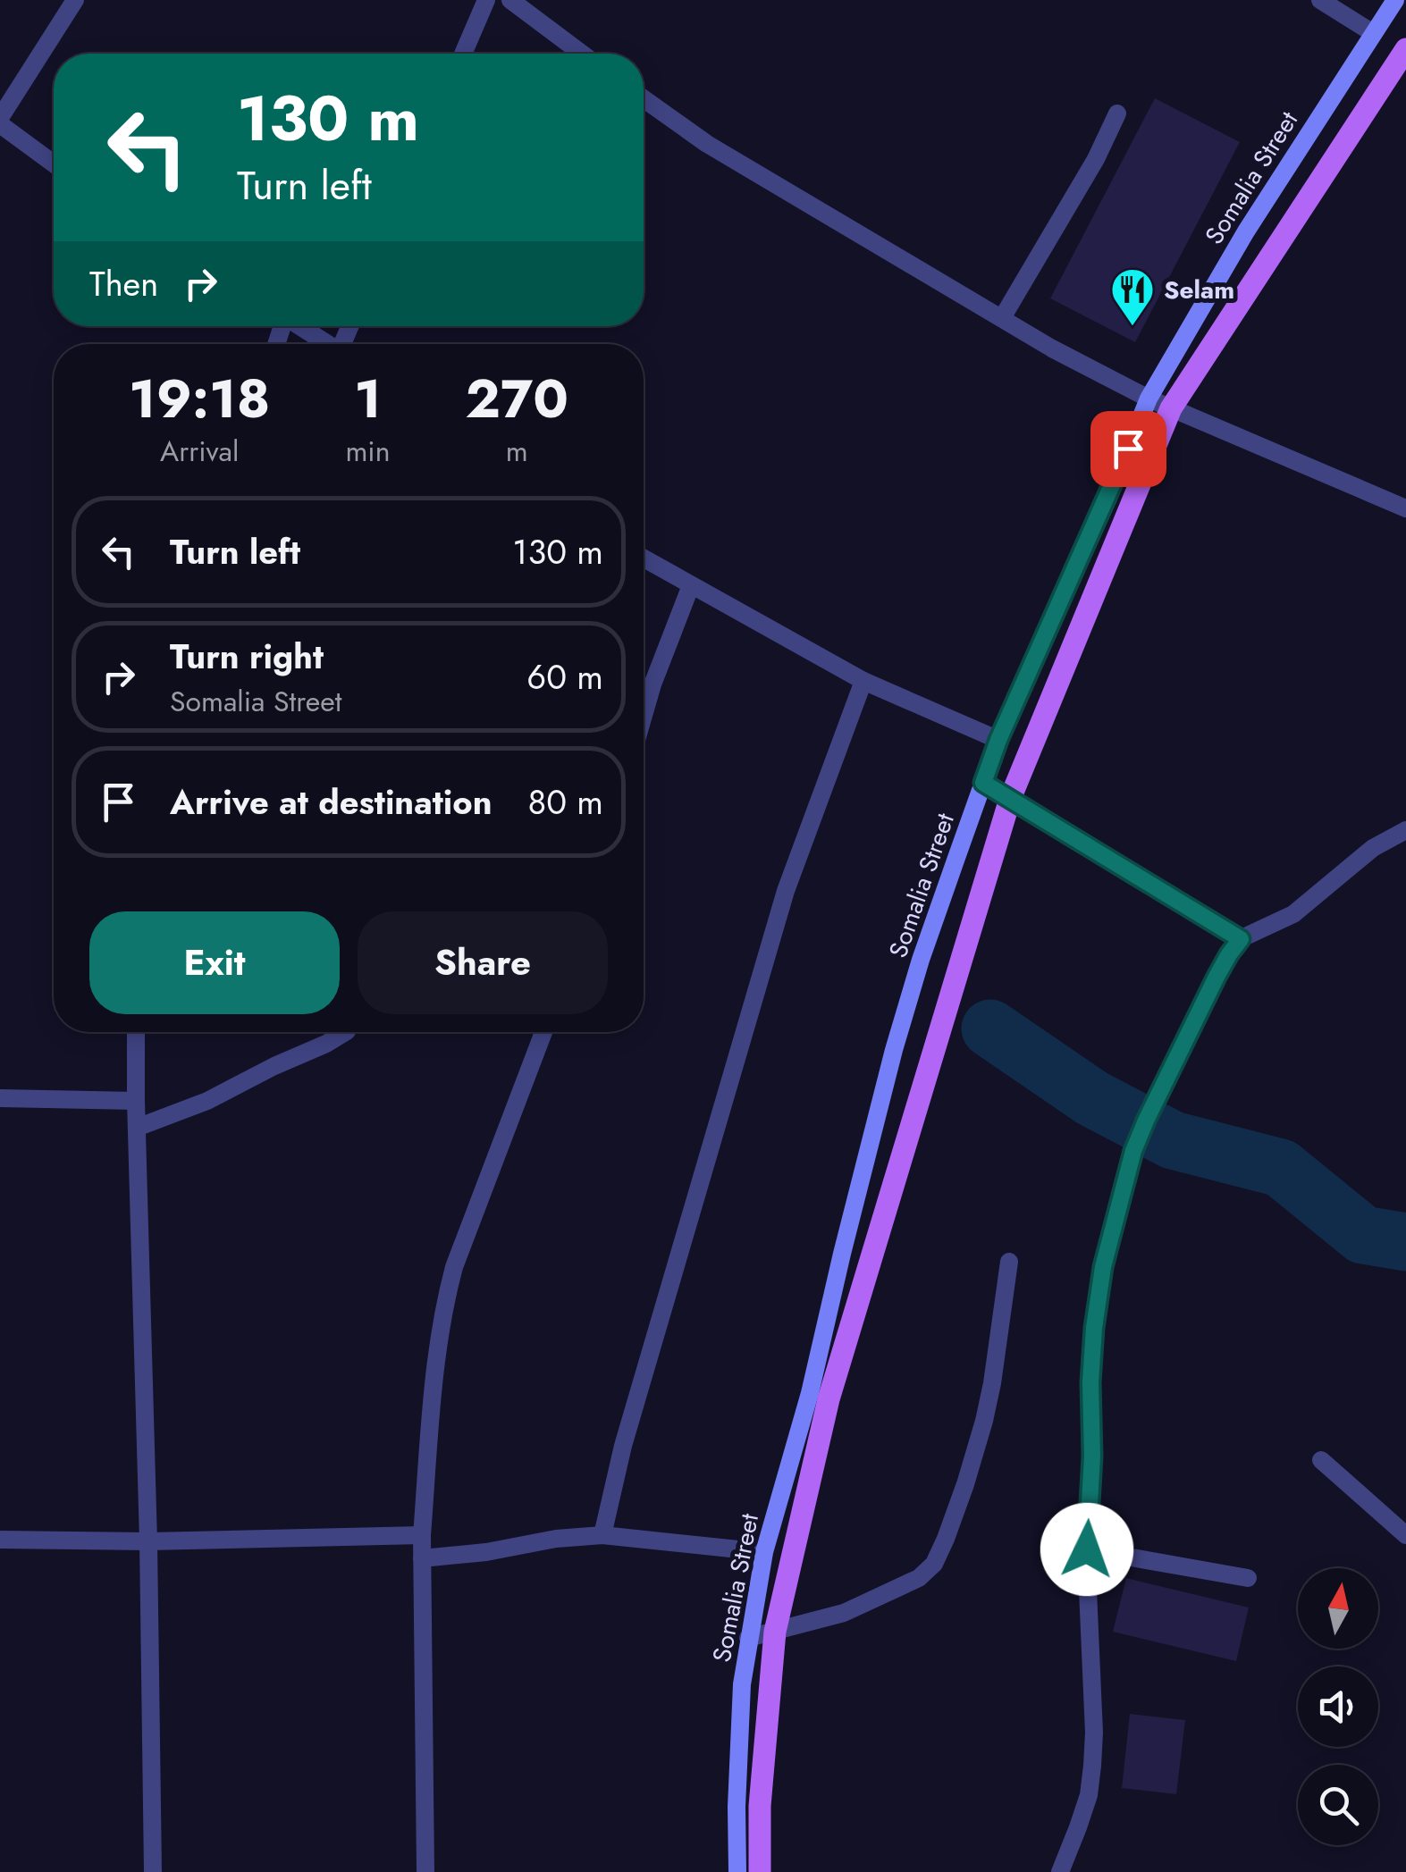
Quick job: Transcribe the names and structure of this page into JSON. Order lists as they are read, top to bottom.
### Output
{
  "streets": {
    "main road": ["Somalia Street"]
  },
  "places": {
    "restaurant": ["Selam"]
  },
  "north": "top",
  "page": {
    "turn": ["130 m", "Turn left"],
    "then": "Then",
    "eta": [
      "19:18",
      "Arrival",
      "1",
      "min",
      "270",
      "m"
    ],
    "list": [
      {
        "name": "Turn left",
        "value": "130 m"
      },
      {
        "name": "Turn right",
        "note": "Somalia Street",
        "value": "60 m"
      },
      {
        "name": "Arrive at destination",
        "value": "80 m"
      }
    ],
    "buttons": ["Exit", "Share"]
  }
}
